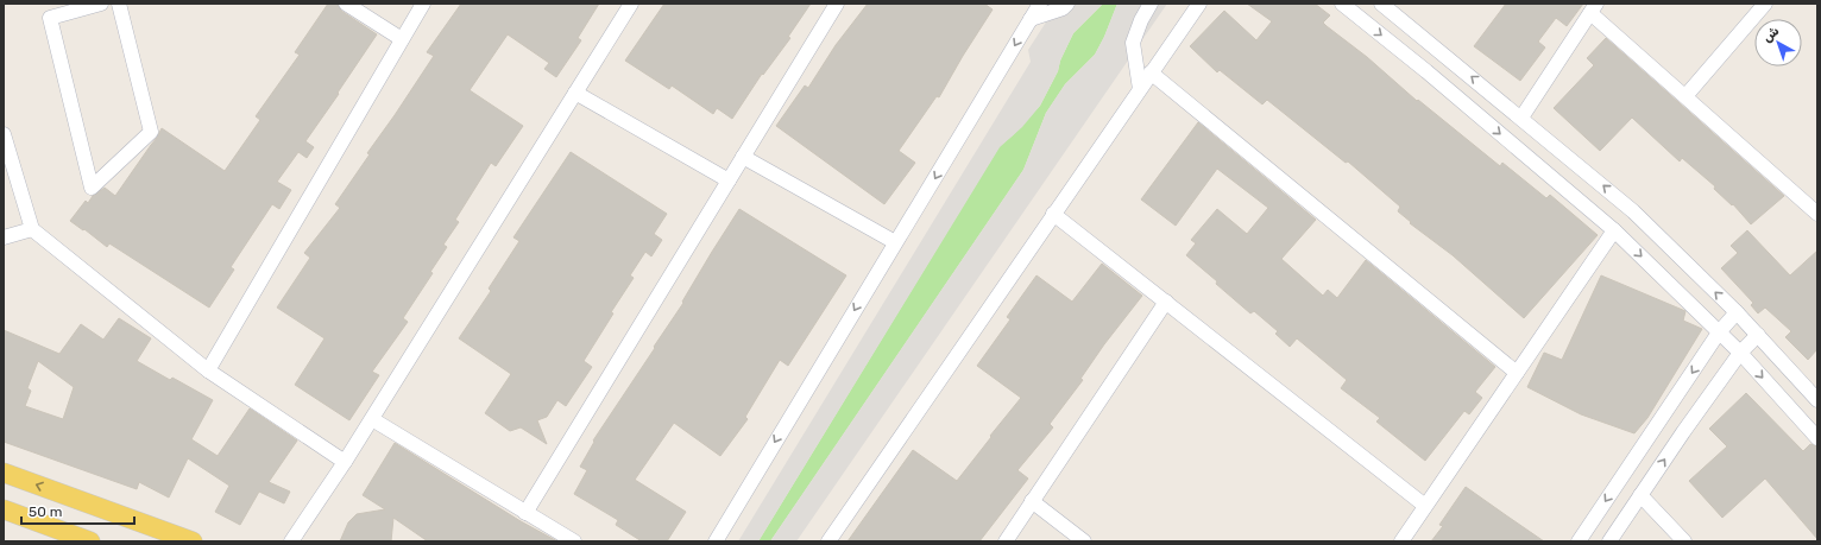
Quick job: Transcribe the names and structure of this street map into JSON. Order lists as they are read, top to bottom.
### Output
{
  "scale_bar": "50 m",
  "north": "top left"
}
